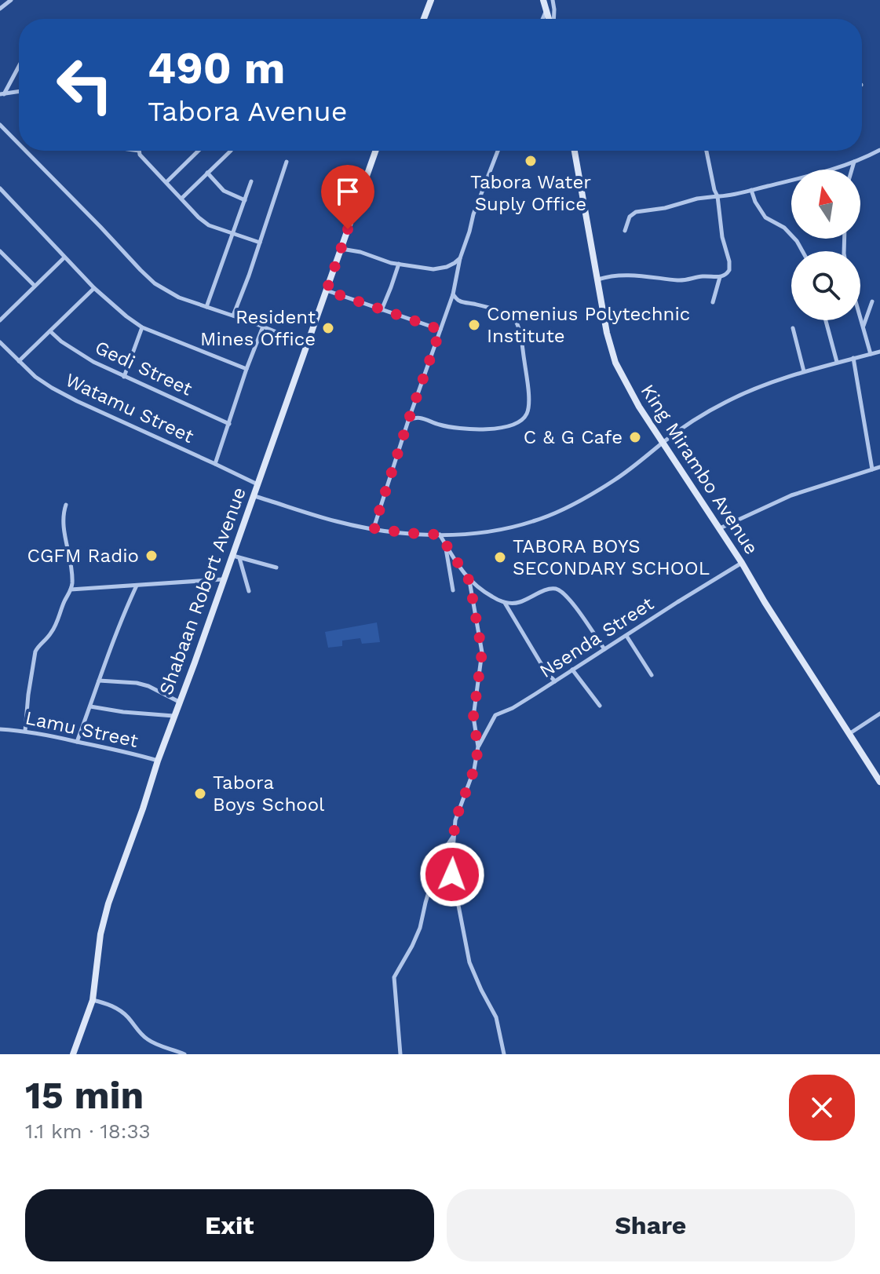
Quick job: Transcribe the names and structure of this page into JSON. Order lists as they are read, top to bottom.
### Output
{
  "streets": {
    "street": [
      "Gedi Street",
      "Watamu Street",
      "King Mirambo Avenue",
      "Shabaan Robert Avenue",
      "Nsenda Street",
      "Lamu Street"
    ]
  },
  "crossings": [
    ["Watamu Street", "Shabaan Robert Avenue"],
    ["King Mirambo Avenue", "Nsenda Street"],
    ["Shabaan Robert Avenue", "Lamu Street"]
  ],
  "places": [
    "Tabora Water Suply Office",
    "Comenius Polytechnic Institute",
    "Resident Mines Office",
    "C & G Cafe",
    "CGFM Radio",
    "TABORA BOYS SECONDARY SCHOOL",
    "Tabora Boys School"
  ],
  "north": "top",
  "page": {
    "turn": ["490 m", "Tabora Avenue"],
    "heading": ["15 min", "1.1 km · 18:33"],
    "buttons": ["Exit", "Share"]
  }
}
